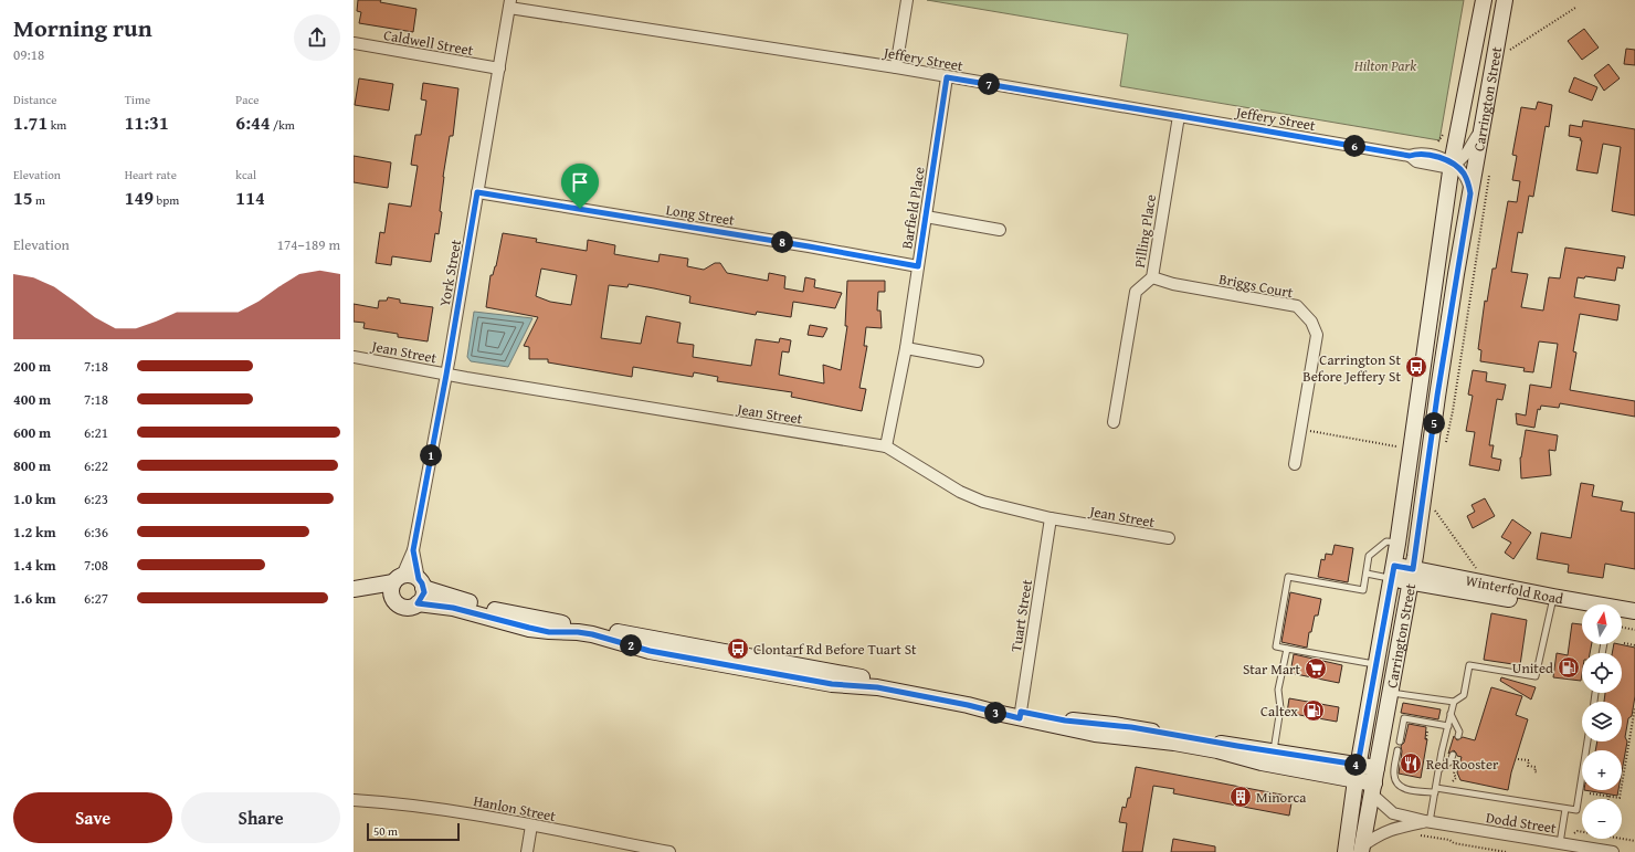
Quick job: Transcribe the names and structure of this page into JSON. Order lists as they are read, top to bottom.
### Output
{
  "streets": {
    "street": [
      "Caldwell Street",
      "Jeffery Street",
      "Carrington Street",
      "Barfield Place",
      "Long Street",
      "Pilling Place",
      "York Street",
      "Briggs Court",
      "Jean Street",
      "Winterfold Road",
      "Tuart Street",
      "Hanlon Street",
      "Dodd Street"
    ]
  },
  "crossings": [
    ["Caldwell Street", "York Street"],
    ["Jeffery Street", "Carrington Street"],
    ["Jeffery Street", "Barfield Place"],
    ["Jeffery Street", "Pilling Place"],
    ["Jeffery Street", "York Street"],
    ["Carrington Street", "Winterfold Road"],
    ["Carrington Street", "Dodd Street"],
    ["Barfield Place", "Long Street"],
    ["Barfield Place", "Jean Street"],
    ["Long Street", "York Street"],
    ["Pilling Place", "Briggs Court"],
    ["York Street", "Jean Street"],
    ["Jean Street", "Tuart Street"]
  ],
  "parks": ["Hilton Park"],
  "places": {
    "bus stop": ["Carrington St Before Jeffery St", "Clontarf Rd Before Tuart St"],
    "fuel station": ["United", "Caltex"],
    "supermarket": ["Star Mart"],
    "restaurant": ["Red Rooster"],
    "building": ["Minorca"]
  },
  "scale_bar": "50 m",
  "north": "top",
  "page": {
    "heading": ["Morning run", "09:18"],
    "pins": [
      "7",
      "6",
      "8",
      "5",
      "1",
      "2",
      "3",
      "4"
    ],
    "stats": [
      ["Distance", "1.71 km"],
      ["Time", "11:31"],
      ["Pace", "6:44 /km"],
      ["Elevation", "15 m"],
      ["Heart rate", "149 bpm"],
      ["kcal", "114"]
    ],
    "chart": ["Elevation", "174–189 m"],
    "list": [
      {
        "name": "200 m",
        "note": "7:18"
      },
      {
        "name": "400 m",
        "note": "7:18"
      },
      {
        "name": "600 m",
        "note": "6:21"
      },
      {
        "name": "800 m",
        "note": "6:22"
      },
      {
        "name": "1.0 km",
        "note": "6:23"
      },
      {
        "name": "1.2 km",
        "note": "6:36"
      },
      {
        "name": "1.4 km",
        "note": "7:08"
      },
      {
        "name": "1.6 km",
        "note": "6:27"
      }
    ],
    "map_buttons": ["+", "−"],
    "buttons": ["Save", "Share"],
    "scale": "50 m"
  }
}
